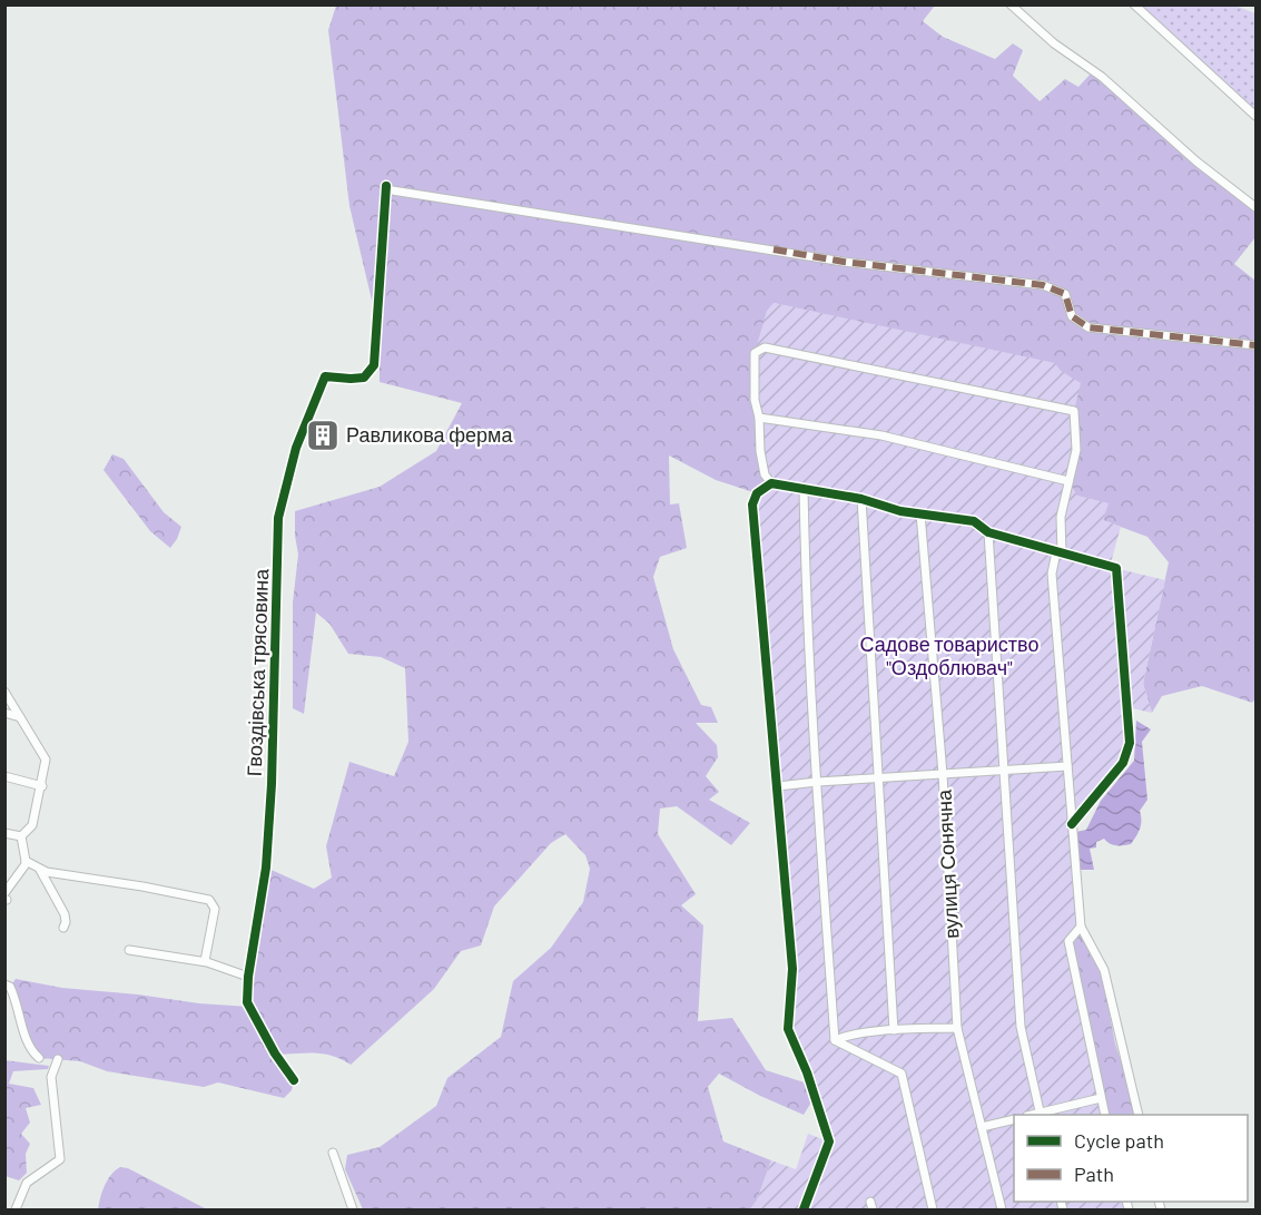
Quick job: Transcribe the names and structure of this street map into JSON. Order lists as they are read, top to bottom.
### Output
{
  "streets": {
    "street": ["Гвоздівська трясовина", "вулиця Сонячна"]
  },
  "parks": ["Садове товариство \"Оздоблювач\""],
  "places": {
    "building": ["Равликова ферма"]
  },
  "legend": ["Cycle path", "Path"]
}
